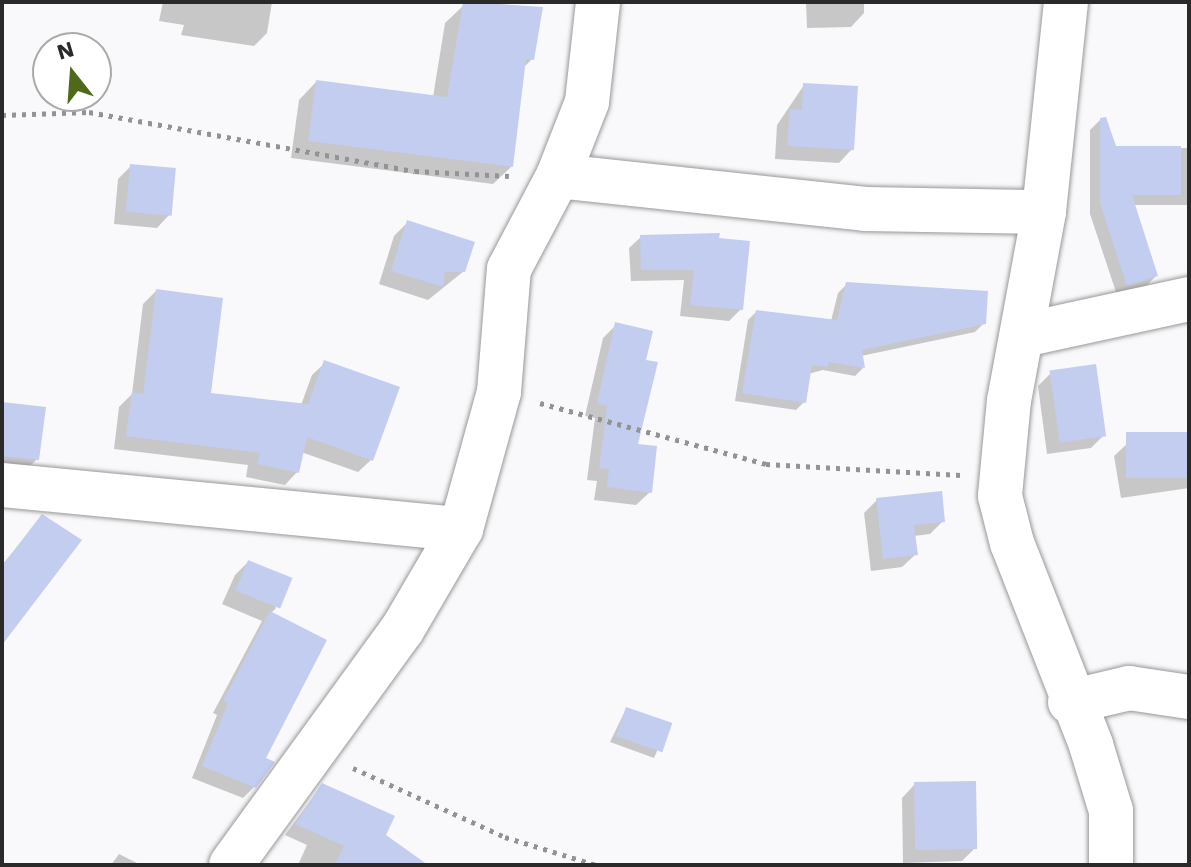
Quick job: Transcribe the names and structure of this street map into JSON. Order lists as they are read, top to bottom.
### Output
{
  "north": "top"
}
